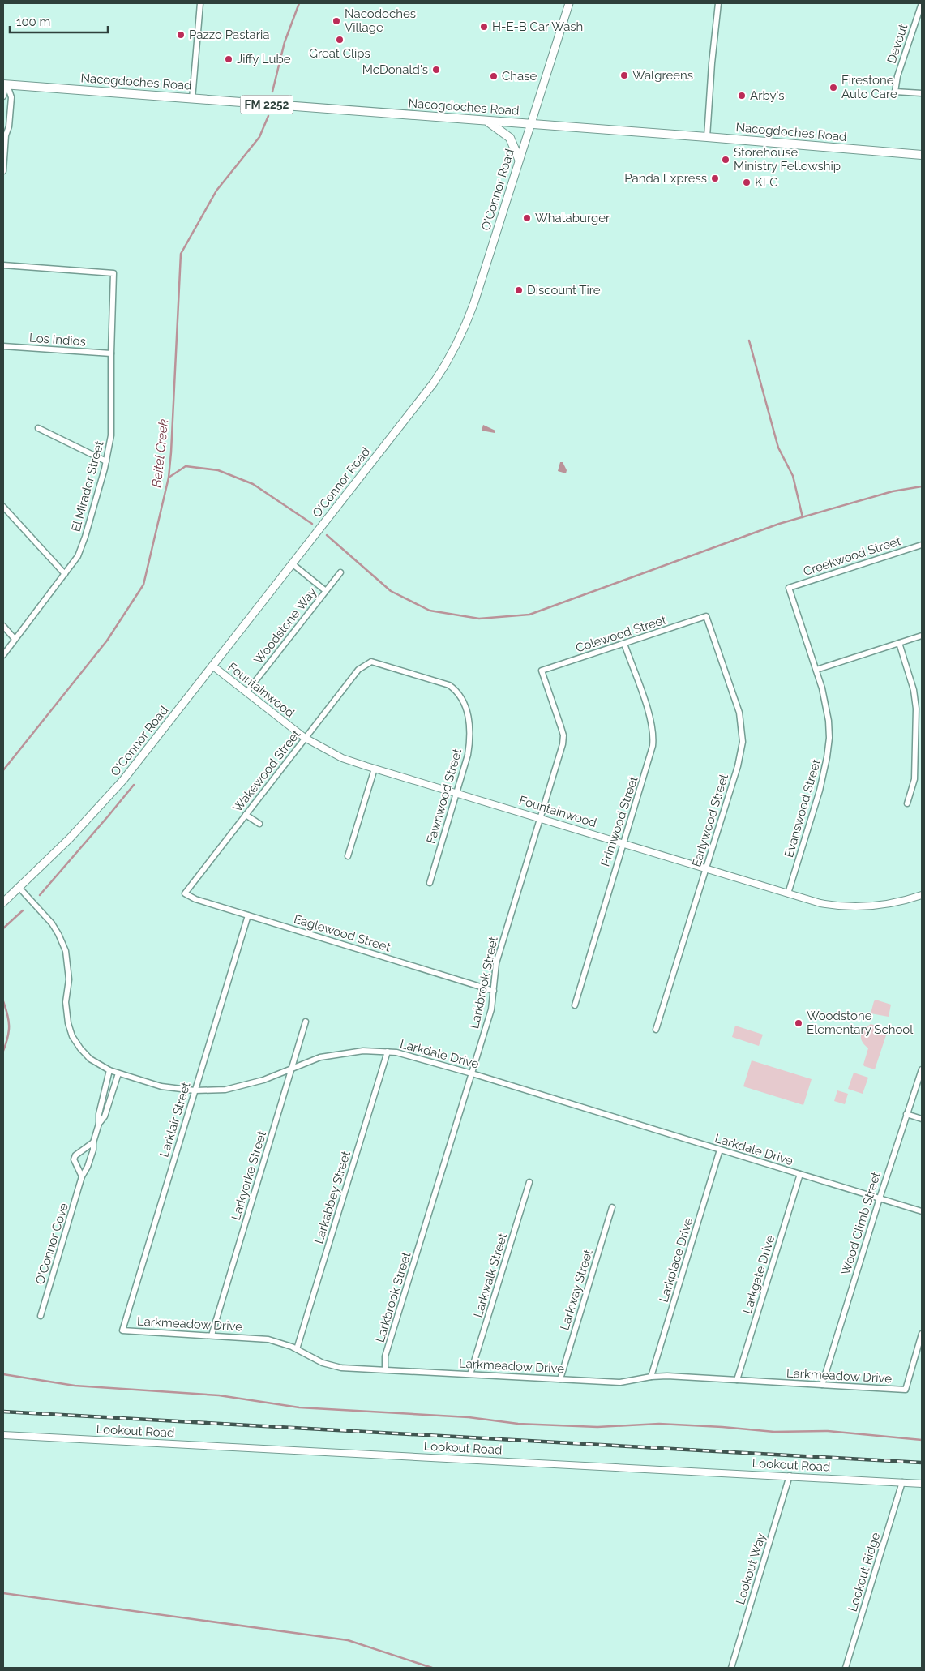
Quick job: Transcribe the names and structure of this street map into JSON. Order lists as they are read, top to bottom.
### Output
{
  "streets": {
    "main road": ["Nacogdoches Road", "FM 2252", "O'Connor Road"],
    "street": [
      "Devout",
      "Los Indios",
      "El Mirador Street",
      "Creekwood Street",
      "Woodstone Way",
      "Colewood Street",
      "Fountainwood",
      "Wakewood Street",
      "Fawnwood Street",
      "Evanswood Street",
      "Earlywood Street",
      "Primwood Street",
      "Eaglewood Street",
      "Larkbrook Street",
      "Larkdale Drive",
      "Larklair Street",
      "Larkyorke Street",
      "Larkabbey Street",
      "Wood Climb Street",
      "O'Connor Cove",
      "Larkplace Drive",
      "Larkgate Drive",
      "Larkwalk Street",
      "Larkway Street",
      "Larkmeadow Drive",
      "Lookout Road",
      "Lookout Way",
      "Lookout Ridge"
    ]
  },
  "crossings": [
    ["Nacogdoches Road", "O'Connor Road"],
    ["O'Connor Road", "Fountainwood"],
    ["O'Connor Road", "Larkdale Drive"],
    ["Los Indios", "El Mirador Street"],
    ["Creekwood Street", "Evanswood Street"],
    ["Woodstone Way", "Fountainwood"],
    ["Colewood Street", "Earlywood Street"],
    ["Colewood Street", "Primwood Street"],
    ["Colewood Street", "Larkbrook Street"],
    ["Fountainwood", "Wakewood Street"],
    ["Fountainwood", "Fawnwood Street"],
    ["Fountainwood", "Evanswood Street"],
    ["Fountainwood", "Earlywood Street"],
    ["Fountainwood", "Primwood Street"],
    ["Fountainwood", "Larkbrook Street"],
    ["Wakewood Street", "Fawnwood Street"],
    ["Wakewood Street", "Eaglewood Street"],
    ["Eaglewood Street", "Larkbrook Street"],
    ["Eaglewood Street", "Larklair Street"],
    ["Larkbrook Street", "Larkdale Drive"],
    ["Larkbrook Street", "Larkmeadow Drive"],
    ["Larkdale Drive", "Larklair Street"],
    ["Larkdale Drive", "Larkyorke Street"],
    ["Larkdale Drive", "Larkabbey Street"],
    ["Larkdale Drive", "Wood Climb Street"],
    ["Larkdale Drive", "O'Connor Cove"],
    ["Larkdale Drive", "Larkplace Drive"],
    ["Larkdale Drive", "Larkgate Drive"],
    ["Larklair Street", "Larkmeadow Drive"],
    ["Larkyorke Street", "Larkmeadow Drive"],
    ["Larkabbey Street", "Larkmeadow Drive"],
    ["Wood Climb Street", "Larkmeadow Drive"],
    ["Larkplace Drive", "Larkmeadow Drive"],
    ["Larkgate Drive", "Larkmeadow Drive"],
    ["Larkwalk Street", "Larkmeadow Drive"],
    ["Larkway Street", "Larkmeadow Drive"],
    ["Lookout Road", "Lookout Way"],
    ["Lookout Road", "Lookout Ridge"]
  ],
  "water": ["Beitel Creek"],
  "places": [
    "Nacodoches Village",
    "H-E-B Car Wash",
    "Pazzo Pastaria",
    "Great Clips",
    "Jiffy Lube",
    "McDonald's",
    "Walgreens",
    "Chase",
    "Firestone Auto Care",
    "Arby's",
    "Storehouse Ministry Fellowship",
    "Panda Express",
    "KFC",
    "Whataburger",
    "Discount Tire",
    "Woodstone Elementary School"
  ],
  "scale_bar": "100 m"
}
